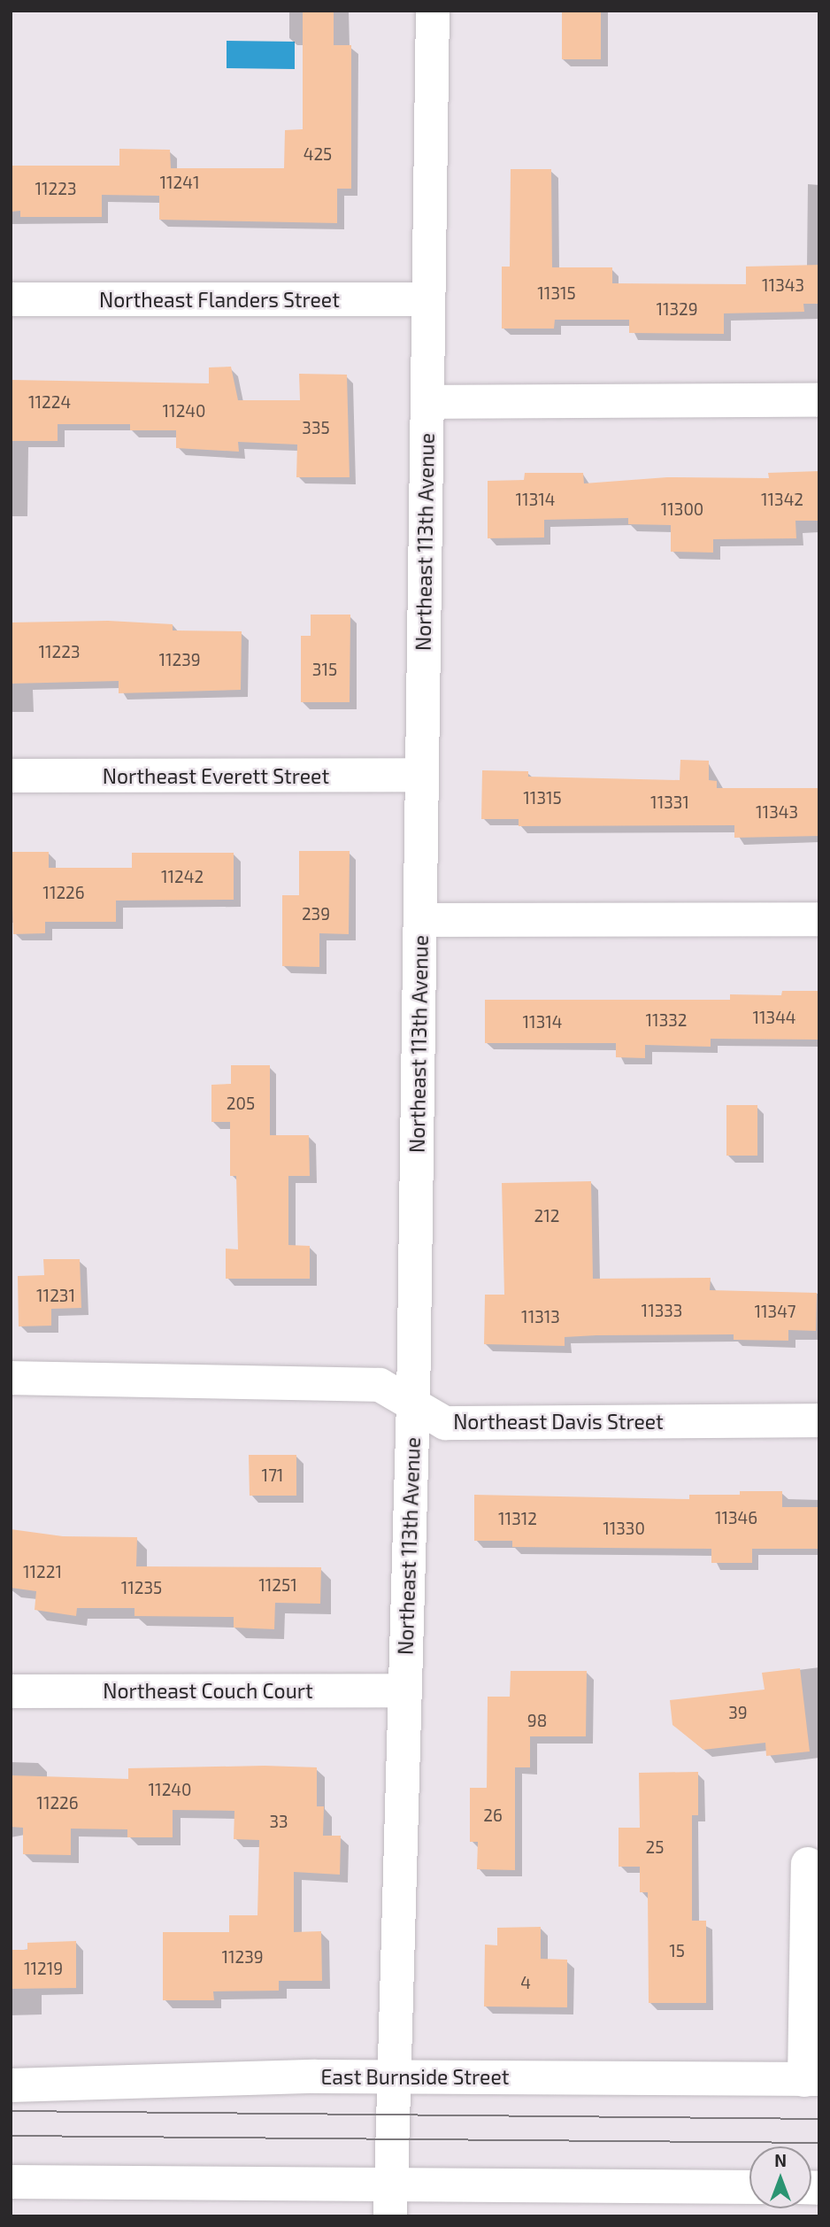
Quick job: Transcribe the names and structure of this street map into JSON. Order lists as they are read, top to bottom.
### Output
{
  "streets": {
    "street": [
      "Northeast Flanders Street",
      "Northeast 113th Avenue",
      "Northeast Everett Street",
      "Northeast Davis Street",
      "Northeast Couch Court",
      "East Burnside Street"
    ]
  },
  "crossings": [
    ["Northeast Flanders Street", "Northeast 113th Avenue"],
    ["Northeast 113th Avenue", "Northeast Everett Street"],
    ["Northeast 113th Avenue", "Northeast Davis Street"],
    ["Northeast 113th Avenue", "Northeast Couch Court"],
    ["Northeast 113th Avenue", "East Burnside Street"]
  ],
  "house_numbers": [
    "425",
    "11241",
    "11223",
    "11343",
    "11315",
    "11329",
    "11224",
    "11240",
    "335",
    "11314",
    "11342",
    "11300",
    "11223",
    "11239",
    "315",
    "11315",
    "11331",
    "11343",
    "11242",
    "11226",
    "239",
    "11344",
    "11332",
    "11314",
    "205",
    "212",
    "11231",
    "11333",
    "11347",
    "11313",
    "171",
    "11346",
    "11312",
    "11330",
    "11221",
    "11251",
    "11235",
    "39",
    "98",
    "11240",
    "11226",
    "26",
    "33",
    "25",
    "15",
    "11239",
    "11219",
    "4"
  ],
  "north": "top"
}
